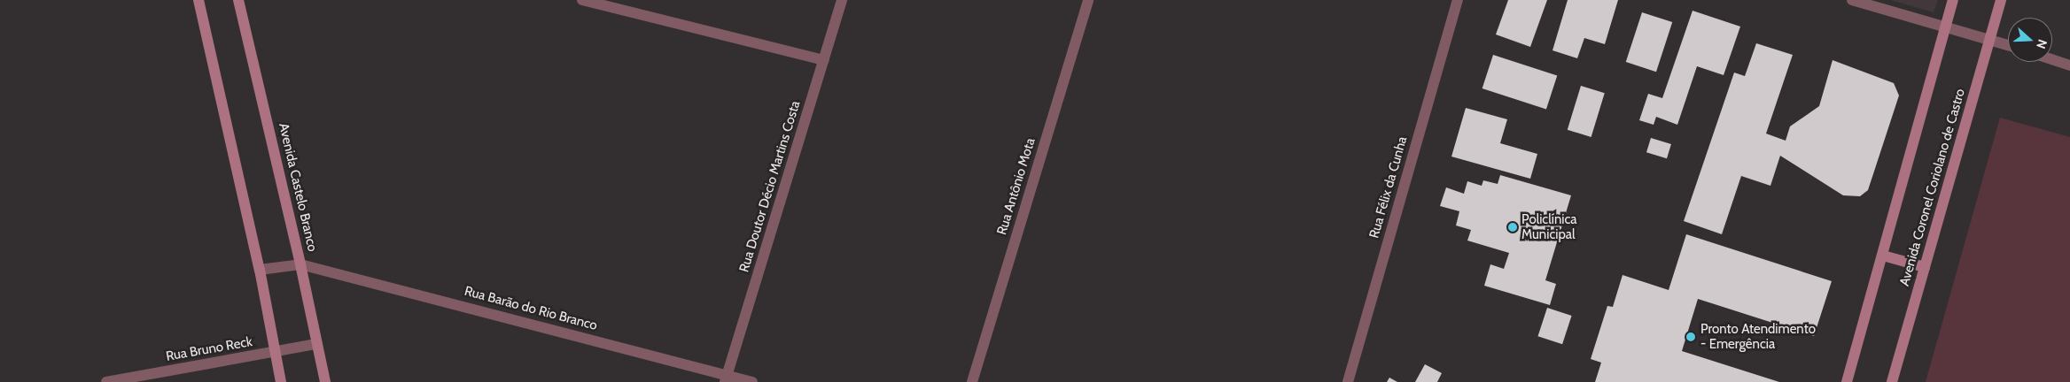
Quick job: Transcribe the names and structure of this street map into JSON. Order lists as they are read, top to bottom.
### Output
{
  "streets": {
    "street": [
      "Rua Doutor Décio Martins Costa",
      "Rua Antônio Mota",
      "Avenida Castelo Branco",
      "Rua Félix da Cunha",
      "Avenida Coronel Coriolano de Castro",
      "Rua Barão do Rio Branco",
      "Rua Bruno Reck"
    ]
  },
  "crossings": [
    ["Rua Doutor Décio Martins Costa", "Rua Barão do Rio Branco"],
    ["Avenida Castelo Branco", "Rua Barão do Rio Branco"],
    ["Avenida Castelo Branco", "Rua Bruno Reck"]
  ],
  "places": ["Policlínica Municipal", "Pronto Atendimento - Emergência"],
  "north": "right"
}
